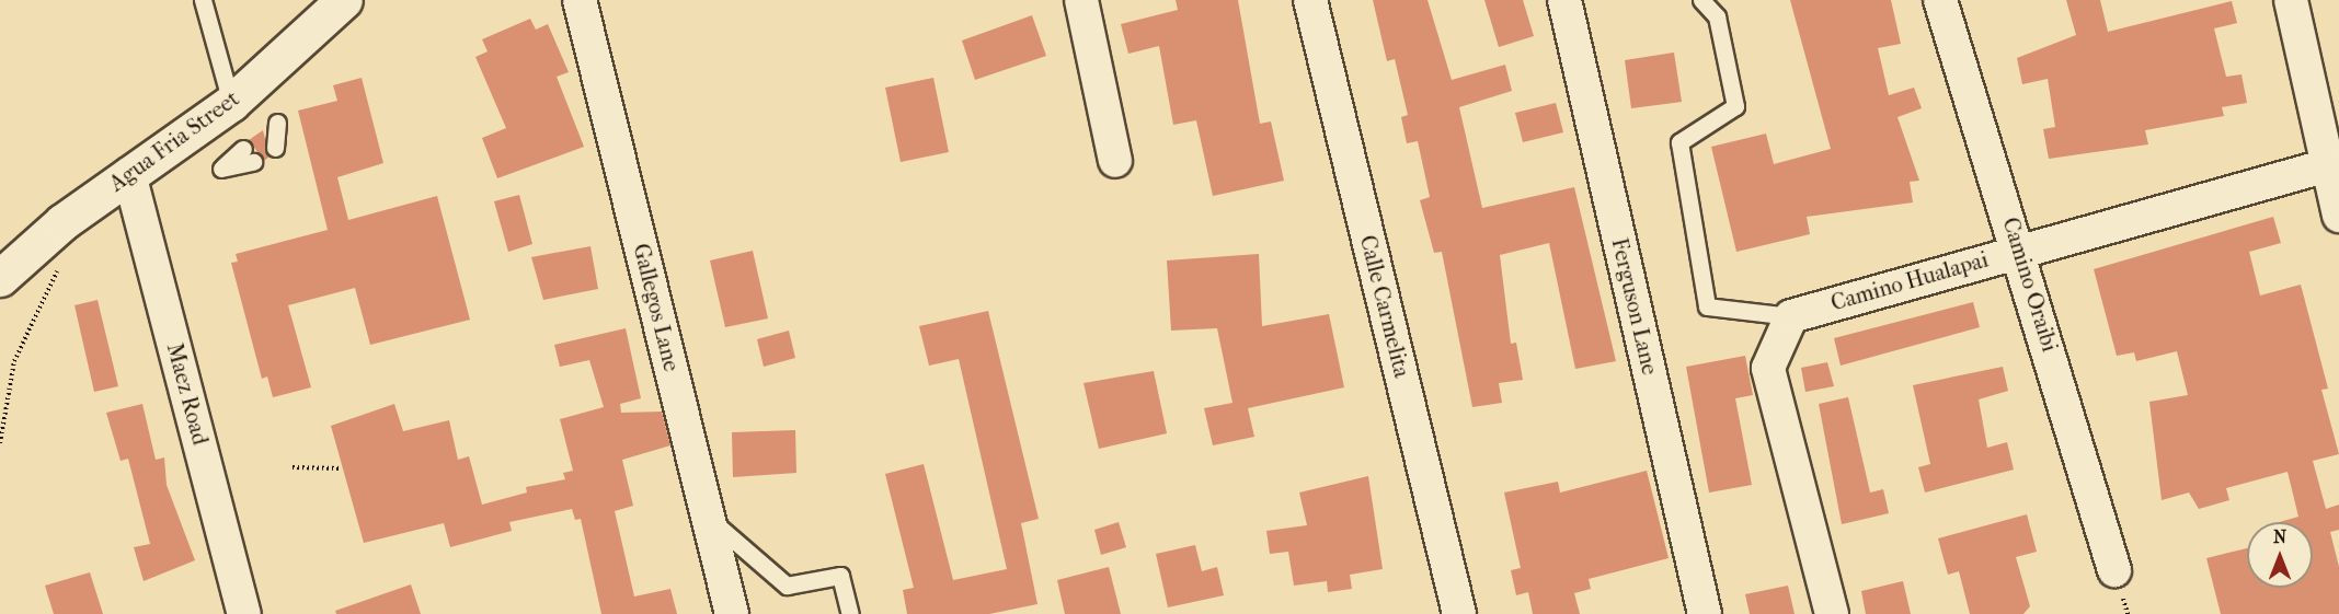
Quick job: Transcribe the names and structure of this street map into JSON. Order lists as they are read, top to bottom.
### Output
{
  "streets": {
    "street": [
      "Agua Fria Street",
      "Camino Hualapai",
      "Camino Oraibi",
      "Calle Carmelita",
      "Ferguson Lane",
      "Gallegos Lane",
      "Maez Road"
    ]
  },
  "crossings": [
    ["Agua Fria Street", "Maez Road"],
    ["Camino Hualapai", "Camino Oraibi"]
  ],
  "north": "top"
}
